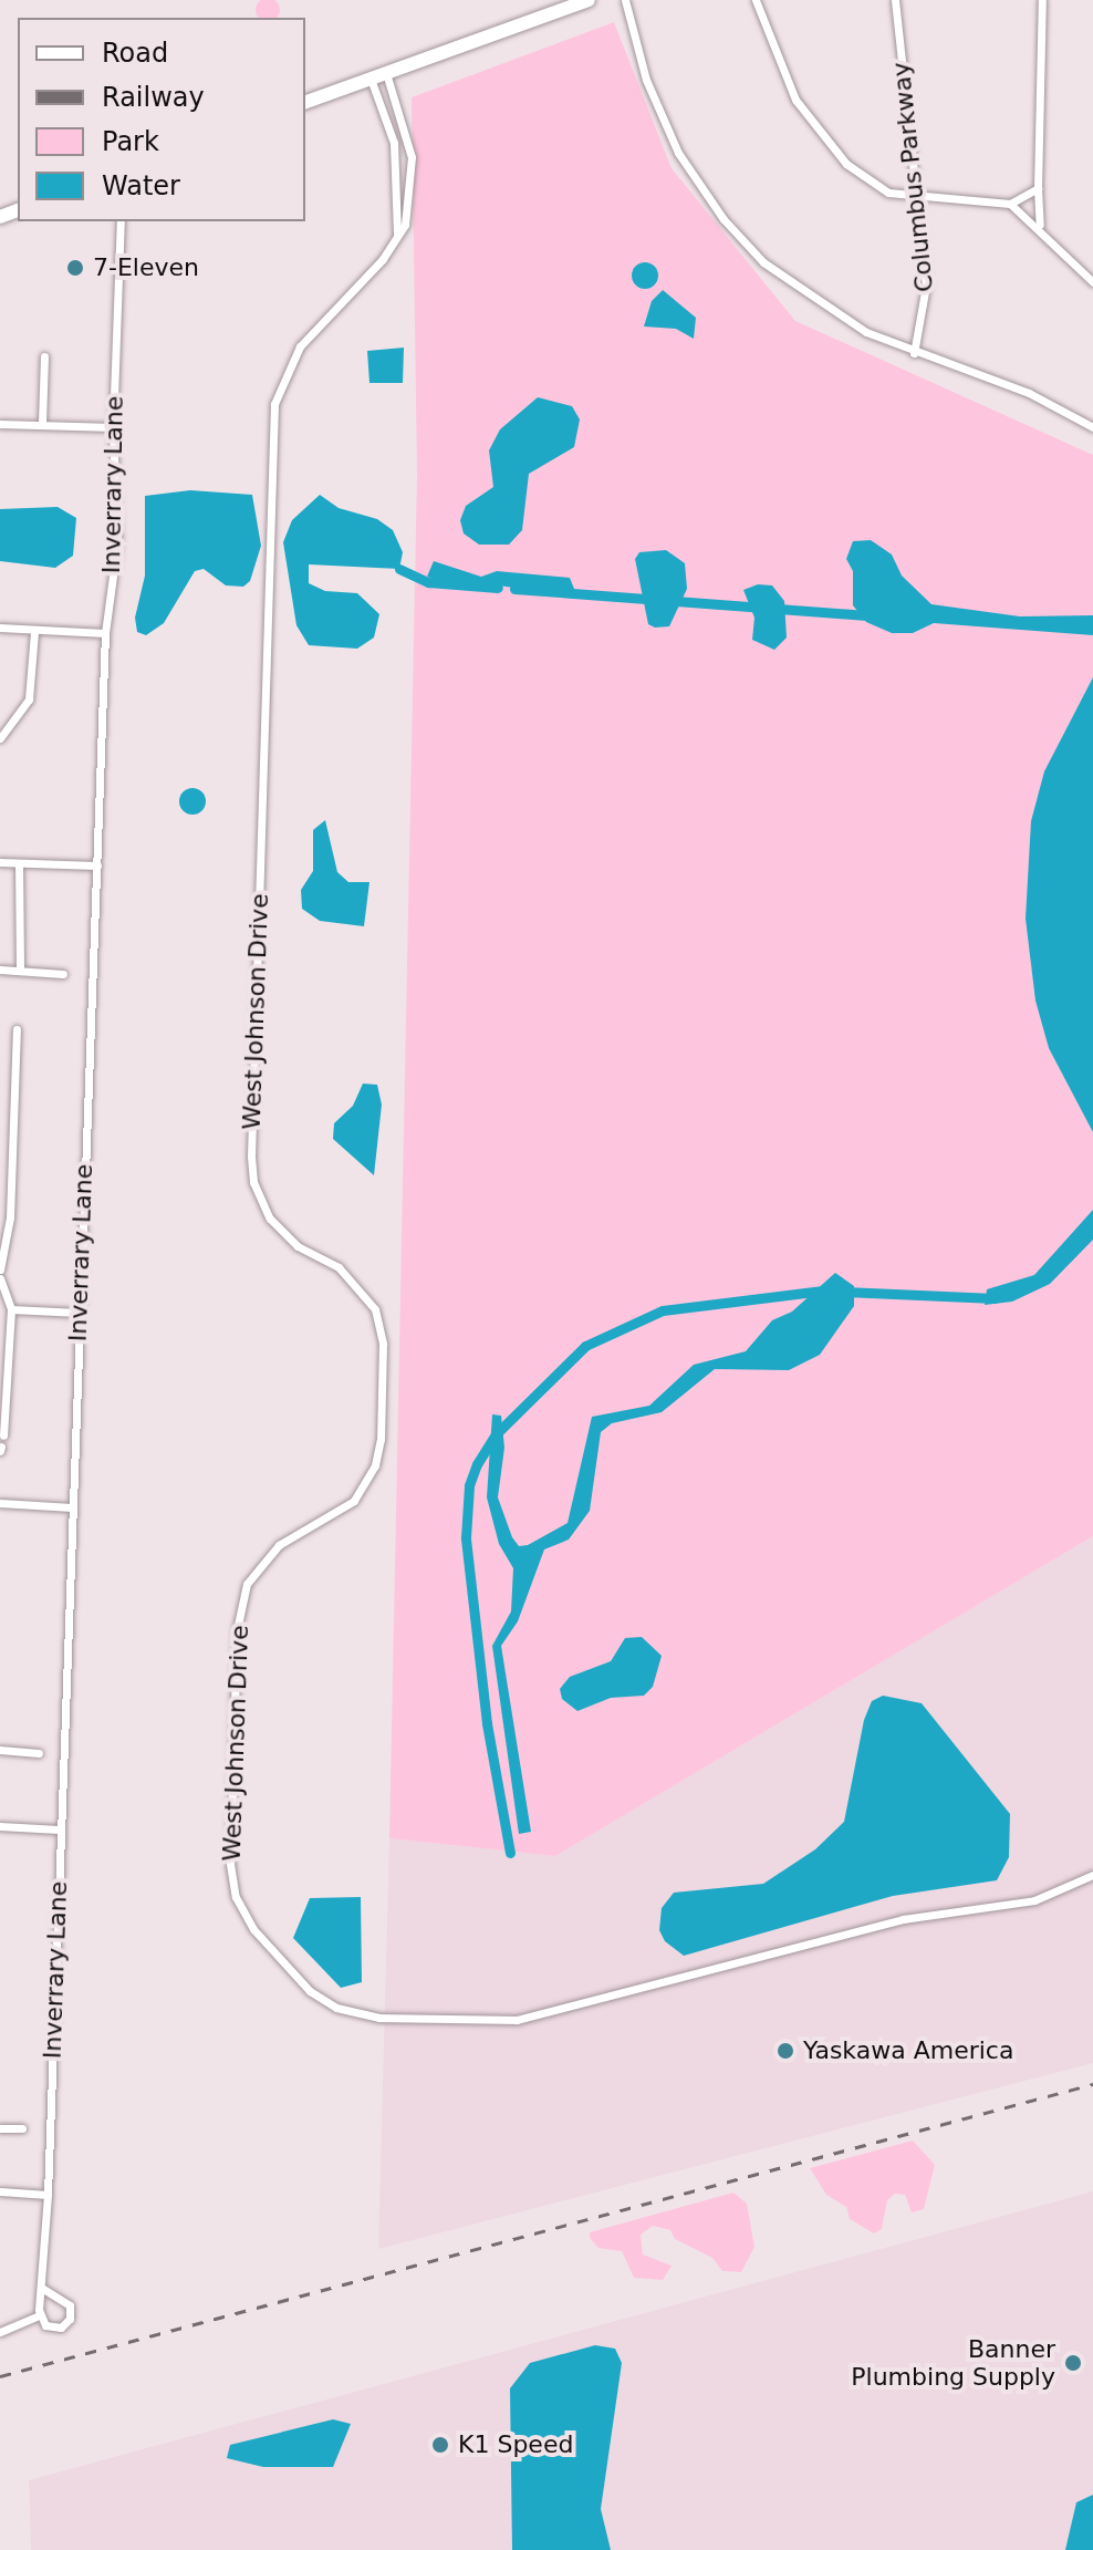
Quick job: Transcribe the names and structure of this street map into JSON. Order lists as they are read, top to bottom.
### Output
{
  "streets": {
    "street": ["Columbus Parkway", "Inverrary Lane", "West Johnson Drive"]
  },
  "places": [
    "7-Eleven",
    "Yaskawa America",
    "Banner Plumbing Supply",
    "K1 Speed"
  ],
  "legend": [
    "Road",
    "Railway",
    "Park",
    "Water"
  ]
}
